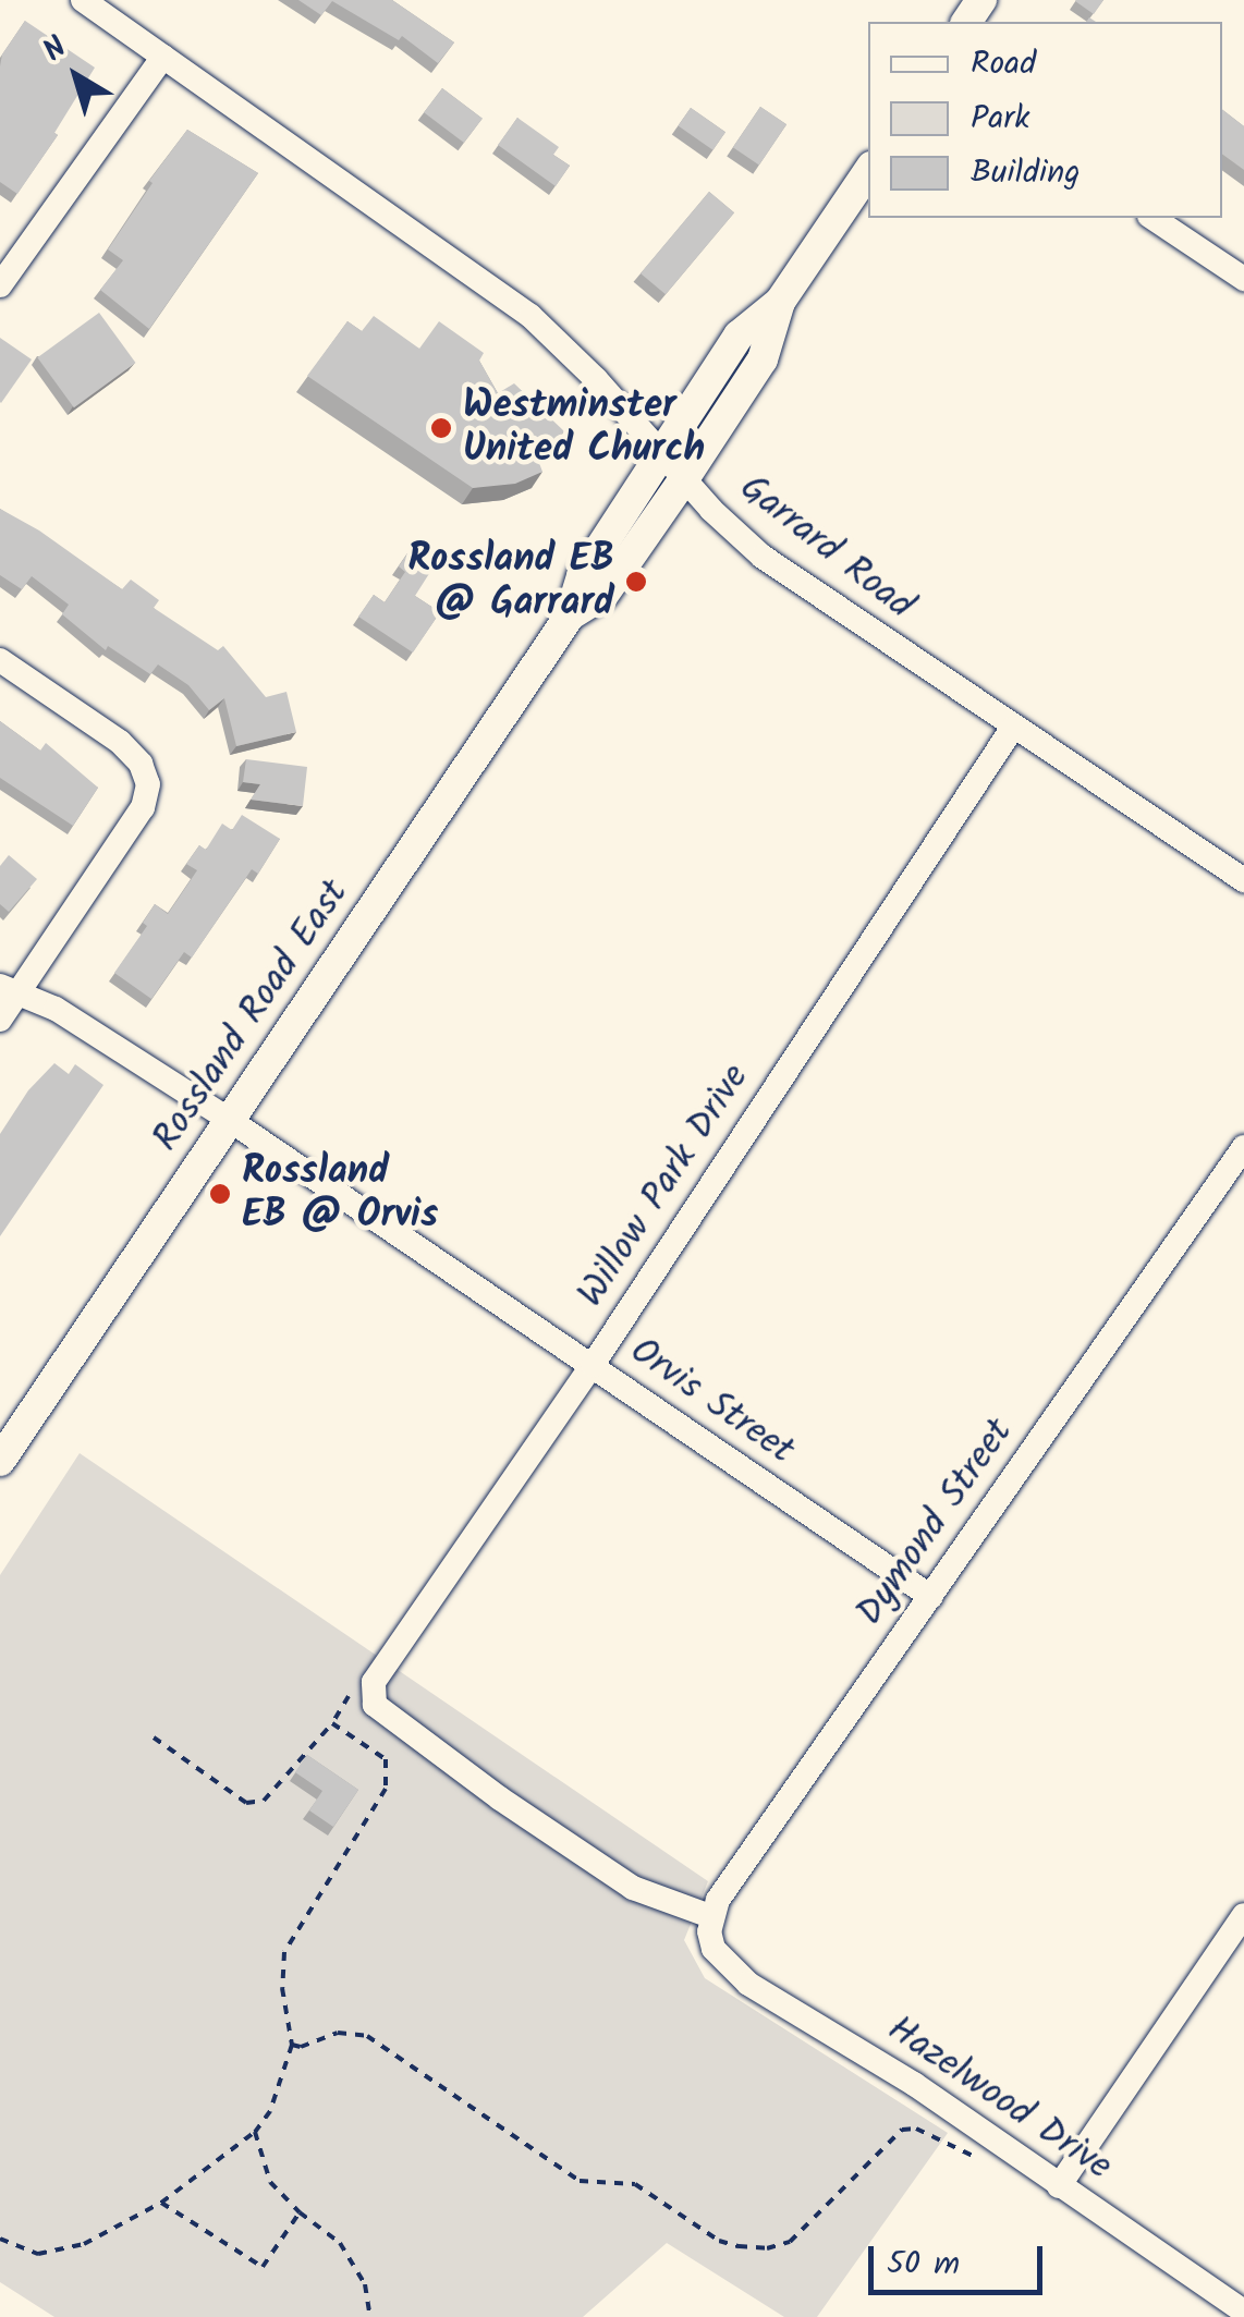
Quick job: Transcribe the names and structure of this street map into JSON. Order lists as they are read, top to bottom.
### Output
{
  "streets": {
    "main road": ["Rossland Road East"],
    "street": [
      "Garrard Road",
      "Willow Park Drive",
      "Orvis Street",
      "Dymond Street",
      "Hazelwood Drive"
    ]
  },
  "crossings": [
    ["Garrard Road", "Rossland Road East"],
    ["Garrard Road", "Willow Park Drive"],
    ["Rossland Road East", "Orvis Street"],
    ["Willow Park Drive", "Orvis Street"],
    ["Orvis Street", "Dymond Street"],
    ["Dymond Street", "Hazelwood Drive"]
  ],
  "places": ["Westminster United Church", "Rossland EB @ Garrard", "Rossland EB @ Orvis"],
  "legend": ["Road", "Park", "Building"],
  "scale_bar": "50 m",
  "north": "top left"
}
